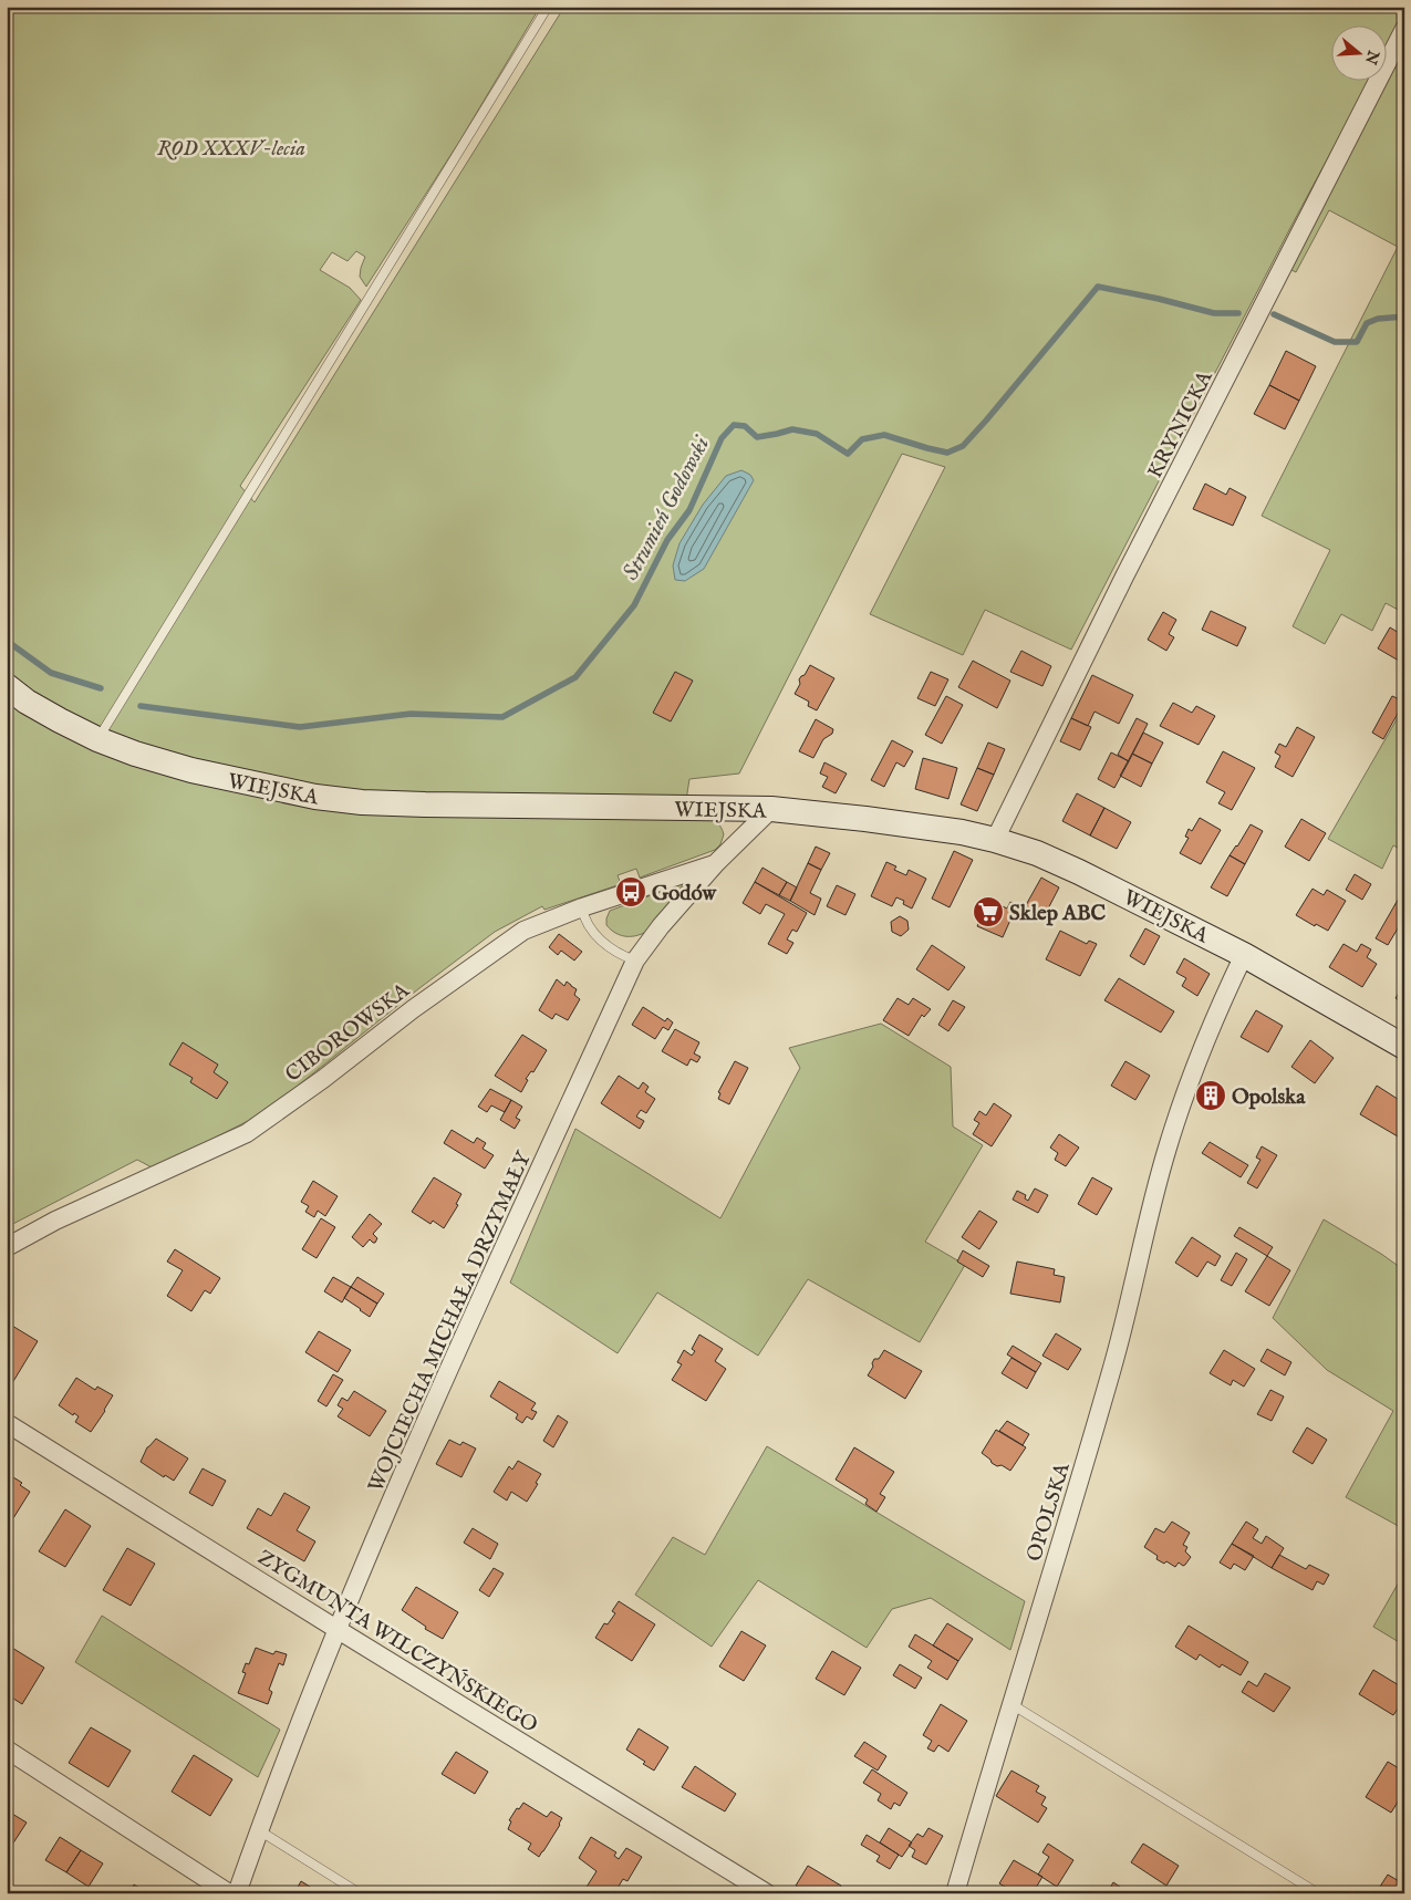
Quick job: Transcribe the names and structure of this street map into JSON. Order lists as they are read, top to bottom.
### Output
{
  "streets": {
    "street": [
      "KRYNICKA",
      "WIEJSKA",
      "CIBOROWSKA",
      "WOJCIECHA MICHAŁA DRZYMAŁY",
      "OPOLSKA",
      "ZYGMUNTA WILCZYŃSKIEGO"
    ]
  },
  "crossings": [
    ["KRYNICKA", "WIEJSKA"],
    ["WIEJSKA", "WOJCIECHA MICHAŁA DRZYMAŁY"],
    ["WIEJSKA", "OPOLSKA"],
    ["CIBOROWSKA", "WOJCIECHA MICHAŁA DRZYMAŁY"],
    ["WOJCIECHA MICHAŁA DRZYMAŁY", "ZYGMUNTA WILCZYŃSKIEGO"]
  ],
  "water": ["Strumień Godowski"],
  "parks": ["ROD XXXV-lecia"],
  "places": {
    "bus stop": ["Godów"],
    "supermarket": ["Sklep ABC"],
    "building": ["Opolska"]
  },
  "north": "right"
}
